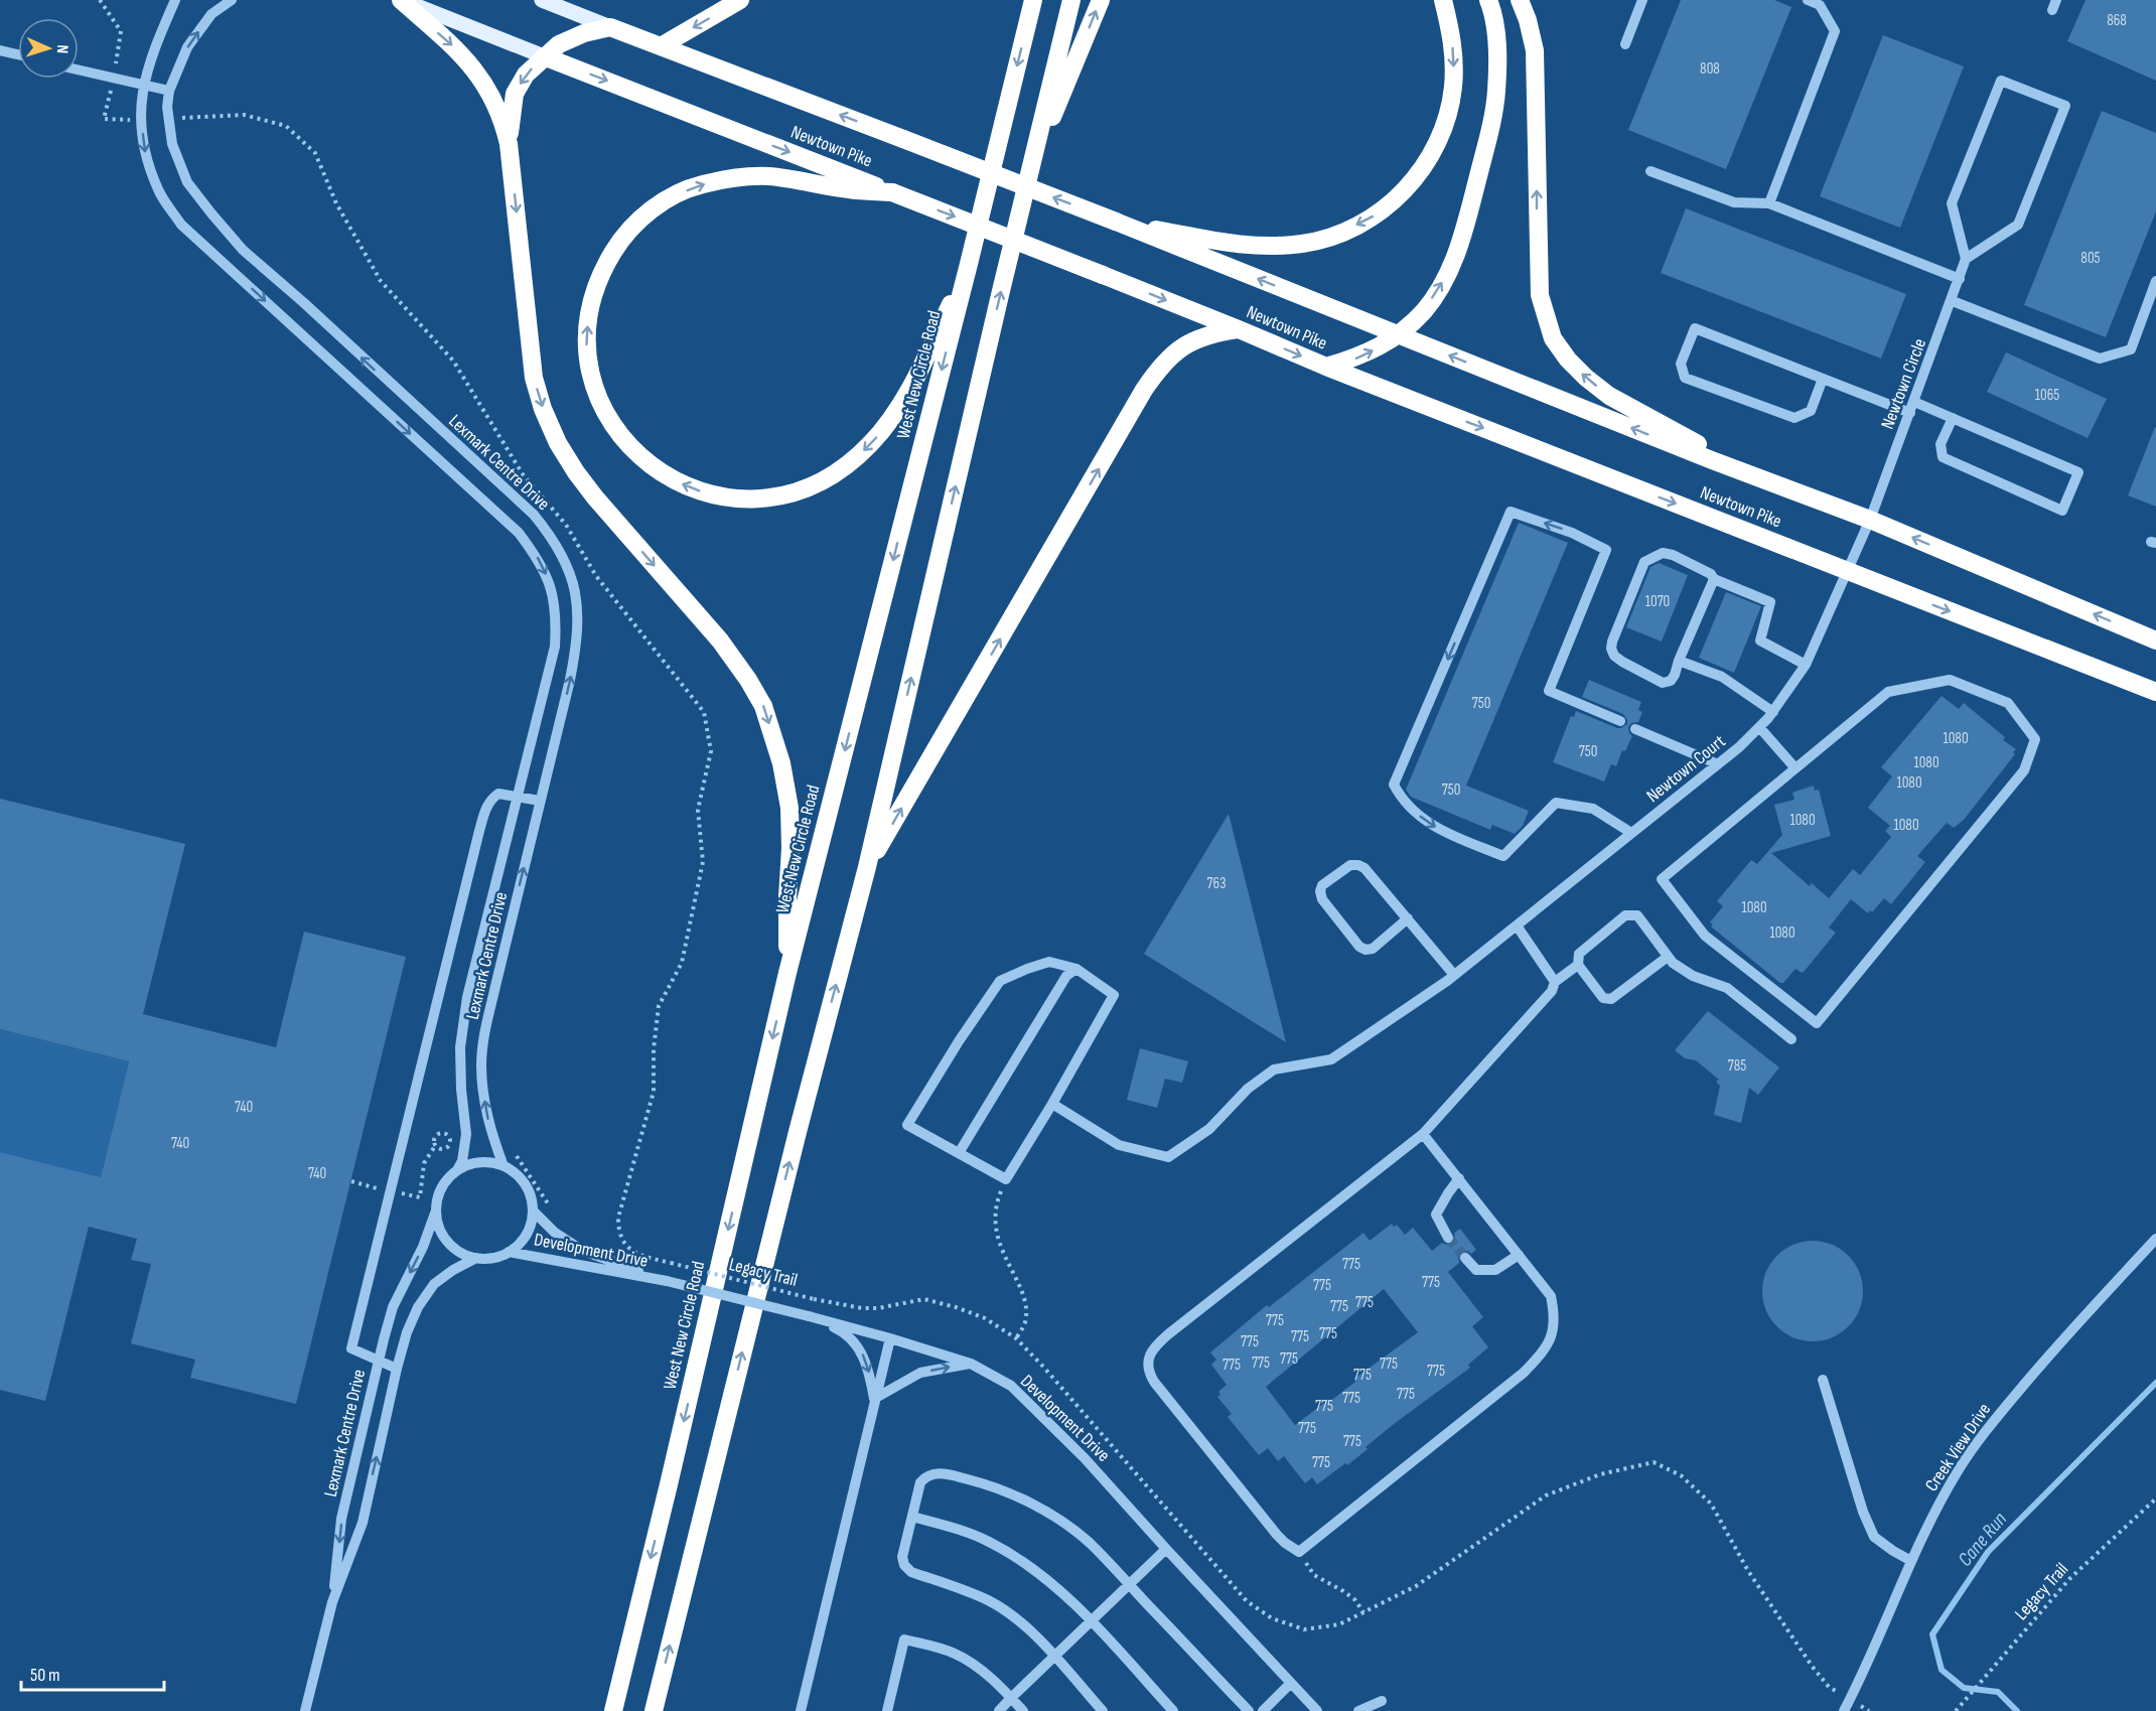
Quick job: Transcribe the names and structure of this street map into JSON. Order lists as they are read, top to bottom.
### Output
{
  "streets": {
    "highway": ["Newtown Pike", "West New Circle Road"],
    "street": [
      "Newtown Circle",
      "Lexmark Centre Drive",
      "Newtown Court",
      "Development Drive",
      "Creek View Drive"
    ],
    "path": ["Legacy Trail"]
  },
  "crossings": [
    ["Newtown Pike", "Newtown Circle"],
    ["Newtown Pike", "Newtown Court"],
    ["Newtown Circle", "Newtown Court"],
    ["Lexmark Centre Drive", "Development Drive"]
  ],
  "water": ["Cane Run"],
  "house_numbers": [
    "868",
    "808",
    "805",
    "1065",
    "1070",
    "750",
    "1080",
    "750",
    "1080",
    "1080",
    "750",
    "1080",
    "1080",
    "763",
    "1080",
    "1080",
    "785",
    "740",
    "740",
    "740",
    "775",
    "775",
    "775",
    "775",
    "775",
    "775",
    "775",
    "775",
    "775",
    "775",
    "775",
    "775",
    "775",
    "775",
    "775",
    "775",
    "775",
    "775",
    "775",
    "775",
    "775"
  ],
  "scale_bar": "50 m",
  "north": "right"
}
